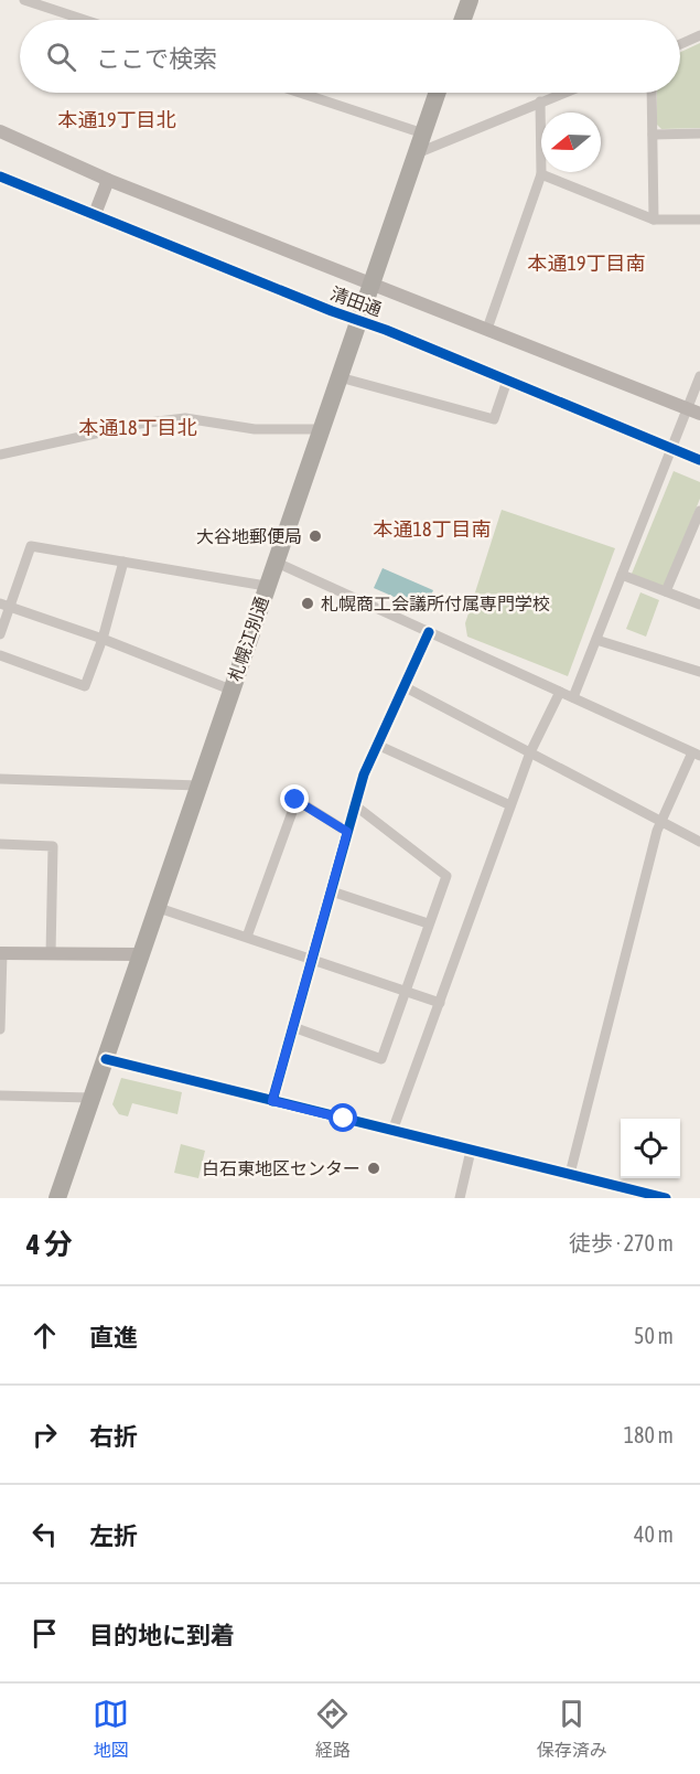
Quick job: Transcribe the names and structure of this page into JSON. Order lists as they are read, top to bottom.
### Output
{
  "streets": {
    "highway": ["札幌江別通"],
    "street": ["清田通"]
  },
  "crossings": [
    ["清田通", "札幌江別通"]
  ],
  "districts": [
    "本通19丁目北",
    "本通19丁目南",
    "本通18丁目北",
    "本通18丁目南"
  ],
  "places": ["大谷地郵便局", "札幌商工会議所付属専門学校", "白石東地区センター"],
  "north": "left",
  "page": {
    "search": "ここで検索",
    "heading": ["4 分", "徒歩 · 270 m"],
    "list": [
      ["直進", "50 m"],
      ["右折", "180 m"],
      ["左折", "40 m"],
      "目的地に到着"
    ],
    "nav": ["地図", "経路", "保存済み"]
  }
}
